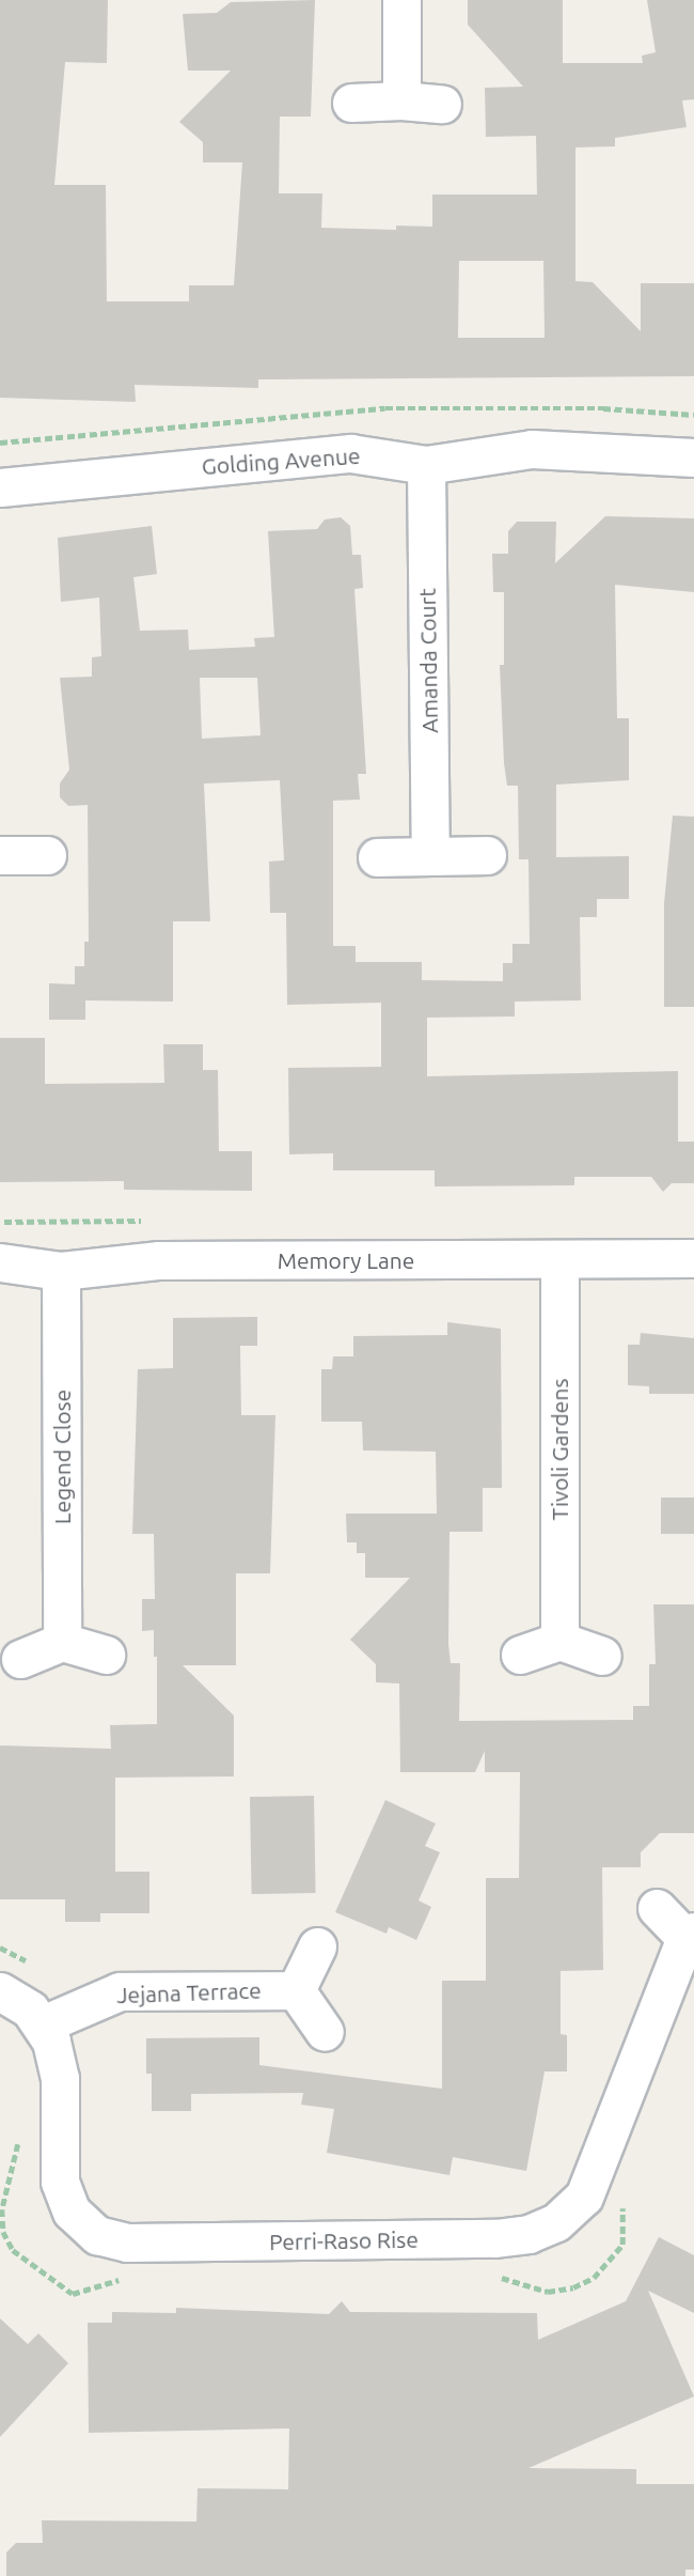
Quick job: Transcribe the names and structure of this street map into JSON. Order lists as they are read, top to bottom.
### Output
{
  "streets": {
    "street": [
      "Golding Avenue",
      "Amanda Court",
      "Memory Lane",
      "Tivoli Gardens",
      "Legend Close",
      "Jejana Terrace",
      "Perri-Raso Rise"
    ]
  },
  "crossings": [
    ["Golding Avenue", "Amanda Court"],
    ["Memory Lane", "Tivoli Gardens"],
    ["Memory Lane", "Legend Close"],
    ["Jejana Terrace", "Perri-Raso Rise"]
  ]
}
